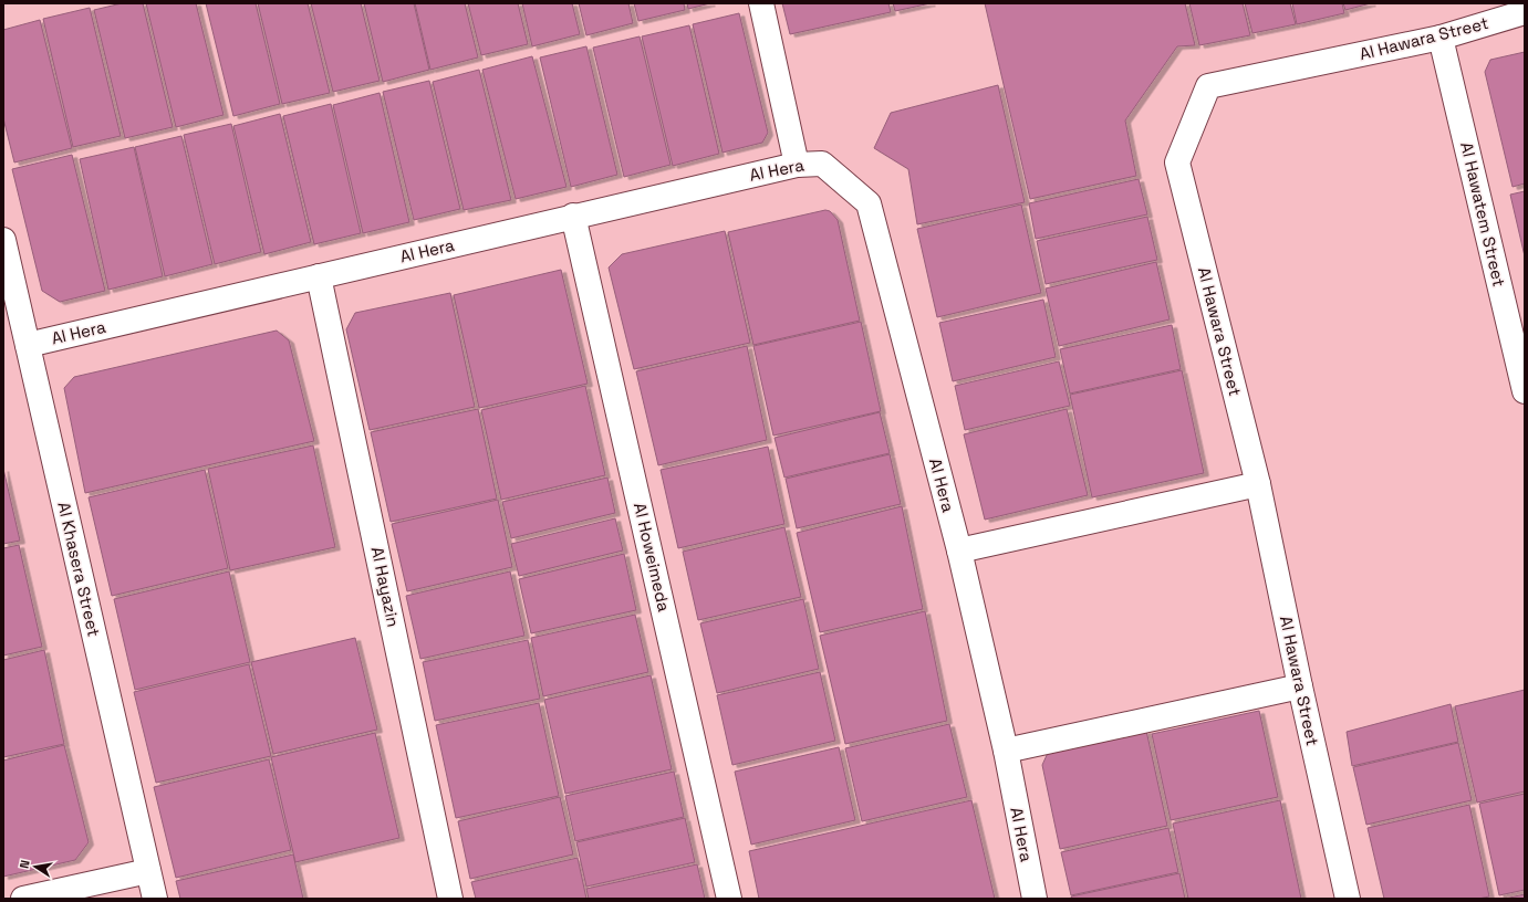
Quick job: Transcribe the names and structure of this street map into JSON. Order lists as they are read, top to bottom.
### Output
{
  "streets": {
    "street": [
      "Al Hawara Street",
      "Al Hera",
      "Al Hawatem Street",
      "Al Howeimeda",
      "Al Khasera Street",
      "Al Hayazin"
    ]
  },
  "crossings": [
    ["Al Hawara Street", "Al Hawatem Street"],
    ["Al Hera", "Al Howeimeda"],
    ["Al Hera", "Al Khasera Street"],
    ["Al Hera", "Al Hayazin"]
  ],
  "north": "left"
}
